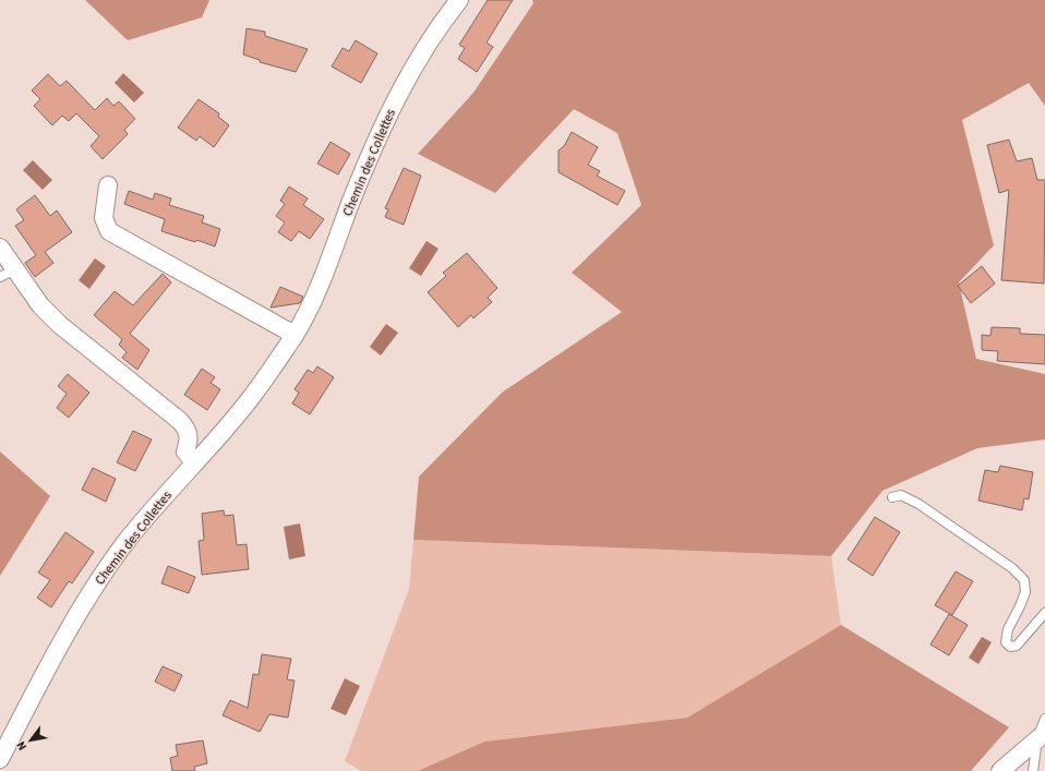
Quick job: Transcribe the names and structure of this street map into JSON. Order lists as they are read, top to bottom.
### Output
{
  "streets": {
    "street": ["Chemin des Collettes"]
  },
  "north": "bottom left"
}
